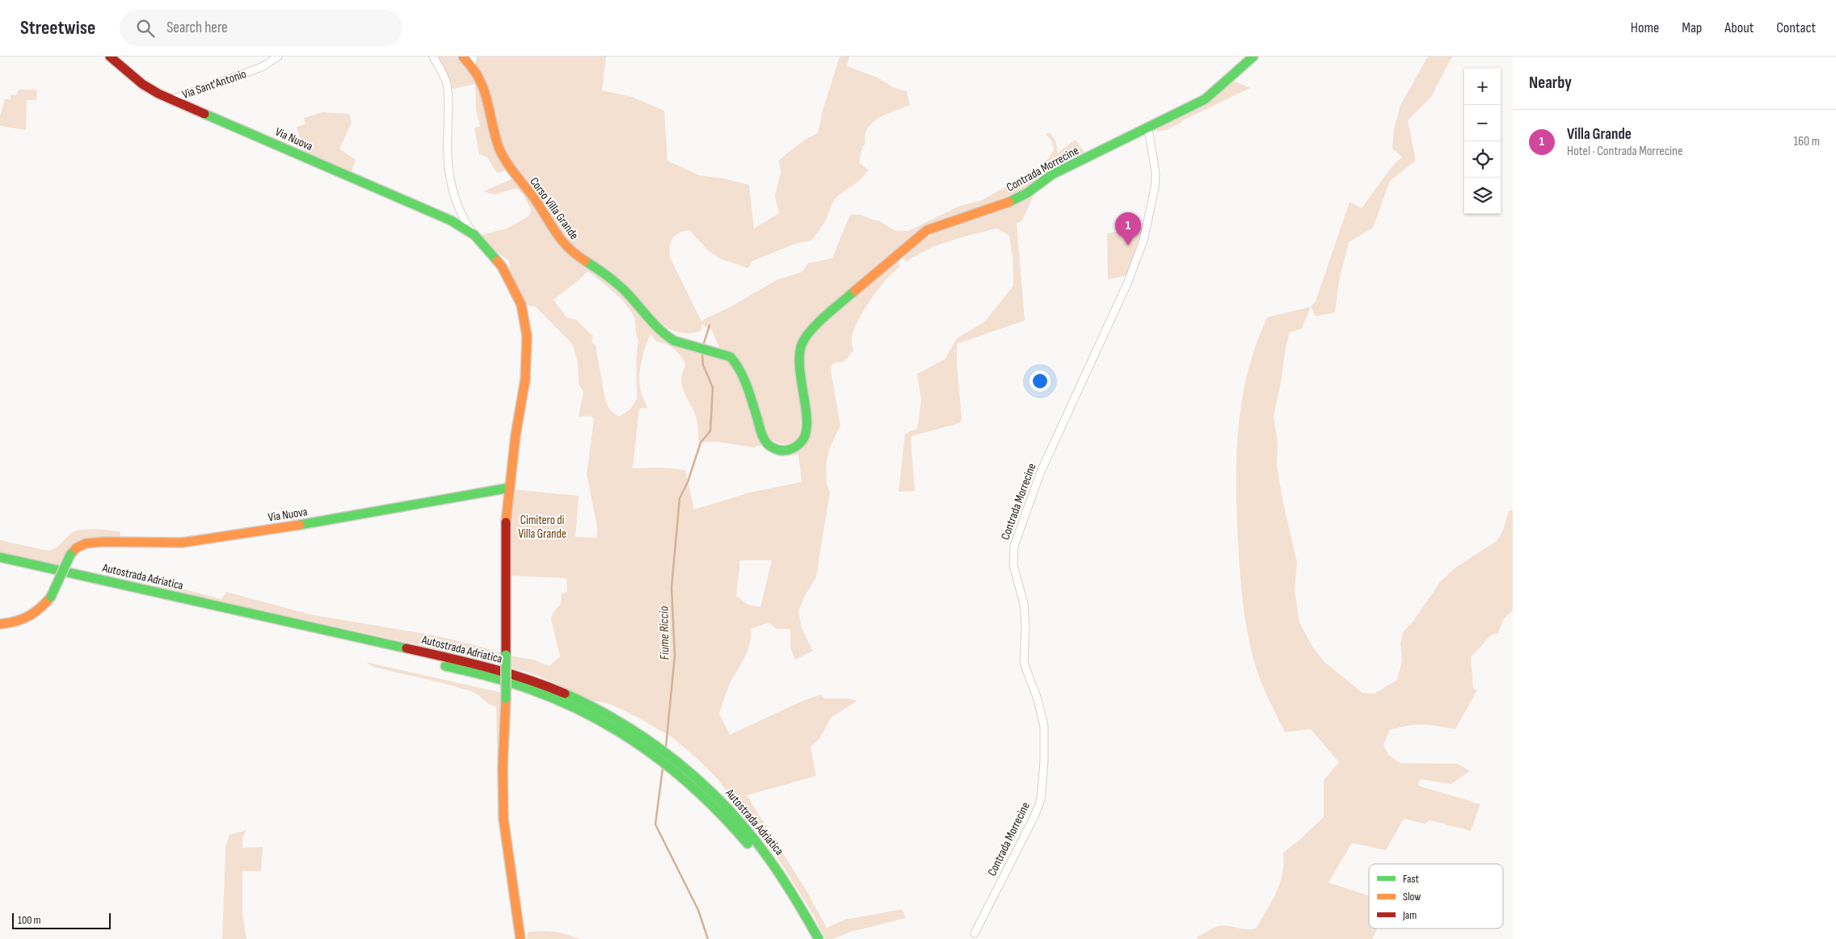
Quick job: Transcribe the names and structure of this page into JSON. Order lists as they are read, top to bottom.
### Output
{
  "streets": {
    "main road": [
      "Via Nuova",
      "Contrada Morrecine",
      "Corso Villa Grande",
      "Autostrada Adriatica"
    ],
    "street": ["Via Sant'Antonio"]
  },
  "crossings": [
    ["Via Sant'Antonio", "Via Nuova"],
    ["Contrada Morrecine", "Corso Villa Grande"]
  ],
  "water": ["Fiume Riccio"],
  "parks": ["Cimitero di Villa Grande"],
  "legend": ["Fast", "Slow", "Jam"],
  "scale_bar": "100 m",
  "page": {
    "header": "Streetwise",
    "search": "Search here",
    "nav": [
      "Home",
      "Map",
      "About",
      "Contact"
    ],
    "heading": "Nearby",
    "map_buttons": ["+", "−"],
    "list": [
      {
        "mark": "1",
        "name": "Villa Grande",
        "note": "Hotel · Contrada Morrecine",
        "value": "160 m"
      }
    ],
    "pins": "1",
    "scale": "100 m"
  }
}
